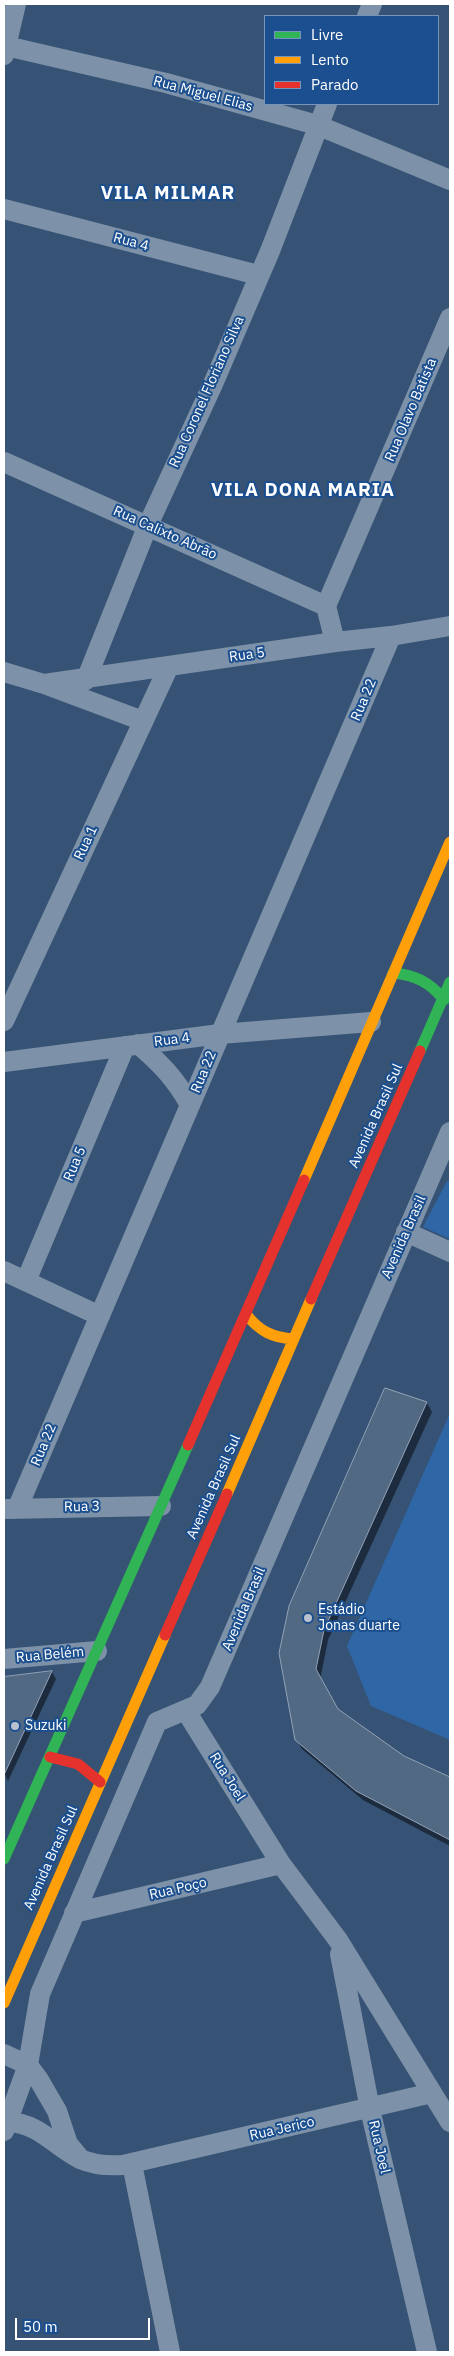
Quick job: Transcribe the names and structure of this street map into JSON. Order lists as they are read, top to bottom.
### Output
{
  "streets": {
    "main road": ["Avenida Brasil Sul"],
    "street": [
      "Rua Miguel Elias",
      "Rua 4",
      "Rua Coronel Floriano Silva",
      "Rua Olavo Batista",
      "Rua Calixto Abrão",
      "Rua 5",
      "Rua 22",
      "Rua 1",
      "Avenida Brasil",
      "Rua 3",
      "Rua Belém",
      "Rua Joel",
      "Rua Poço",
      "Rua Jerico"
    ]
  },
  "crossings": [
    ["Rua Miguel Elias", "Rua Coronel Floriano Silva"],
    ["Rua 4", "Rua Coronel Floriano Silva"],
    ["Rua 4", "Rua 5"],
    ["Rua 4", "Rua 22"],
    ["Rua Coronel Floriano Silva", "Rua Calixto Abrão"],
    ["Rua Coronel Floriano Silva", "Rua 5"],
    ["Rua Olavo Batista", "Rua Calixto Abrão"],
    ["Rua 5", "Rua 22"],
    ["Rua 5", "Rua 1"],
    ["Rua 22", "Rua 3"],
    ["Avenida Brasil", "Rua Joel"],
    ["Rua Joel", "Rua Poço"],
    ["Rua Joel", "Rua Jerico"]
  ],
  "districts": ["VILA MILMAR", "VILA DONA MARIA"],
  "places": ["Estádio Jonas duarte", "Suzuki"],
  "legend": ["Livre", "Lento", "Parado"],
  "scale_bar": "50 m"
}
